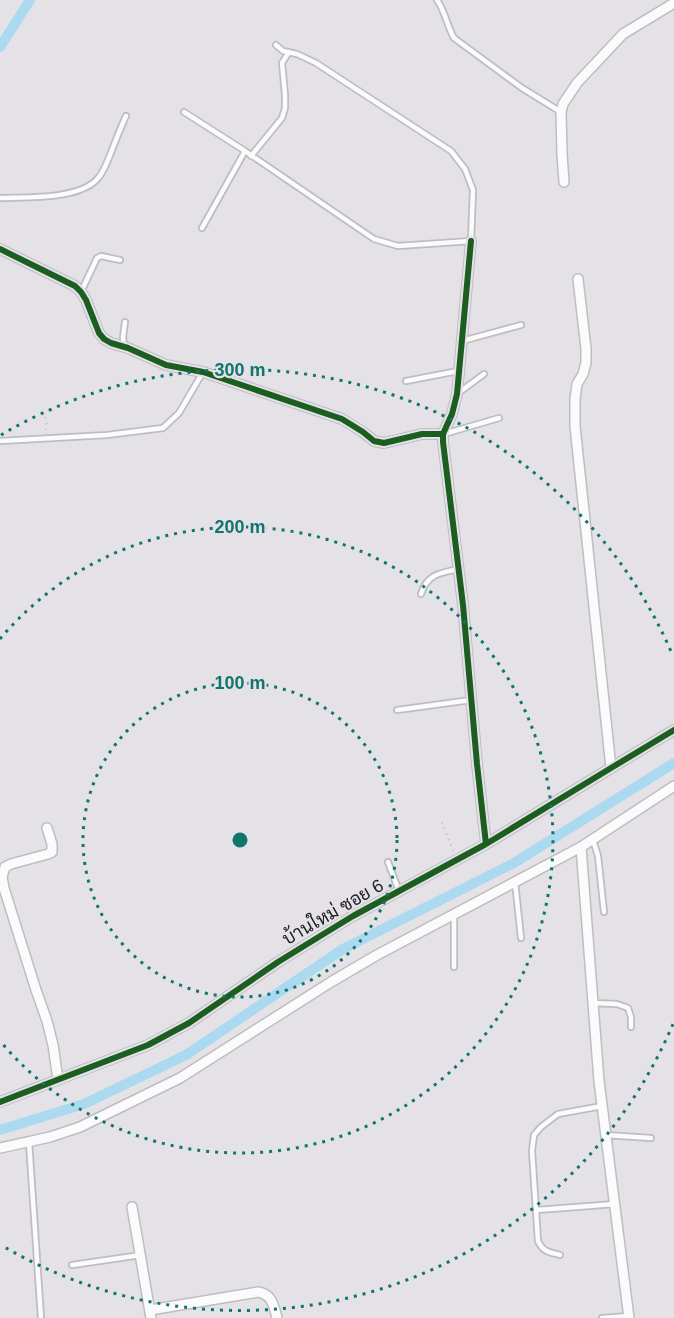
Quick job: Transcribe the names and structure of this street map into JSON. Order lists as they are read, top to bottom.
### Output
{
  "streets": {
    "street": ["บ้านใหม่ ซอย 6"]
  },
  "rings": ["300 m", "200 m", "100 m"]
}
